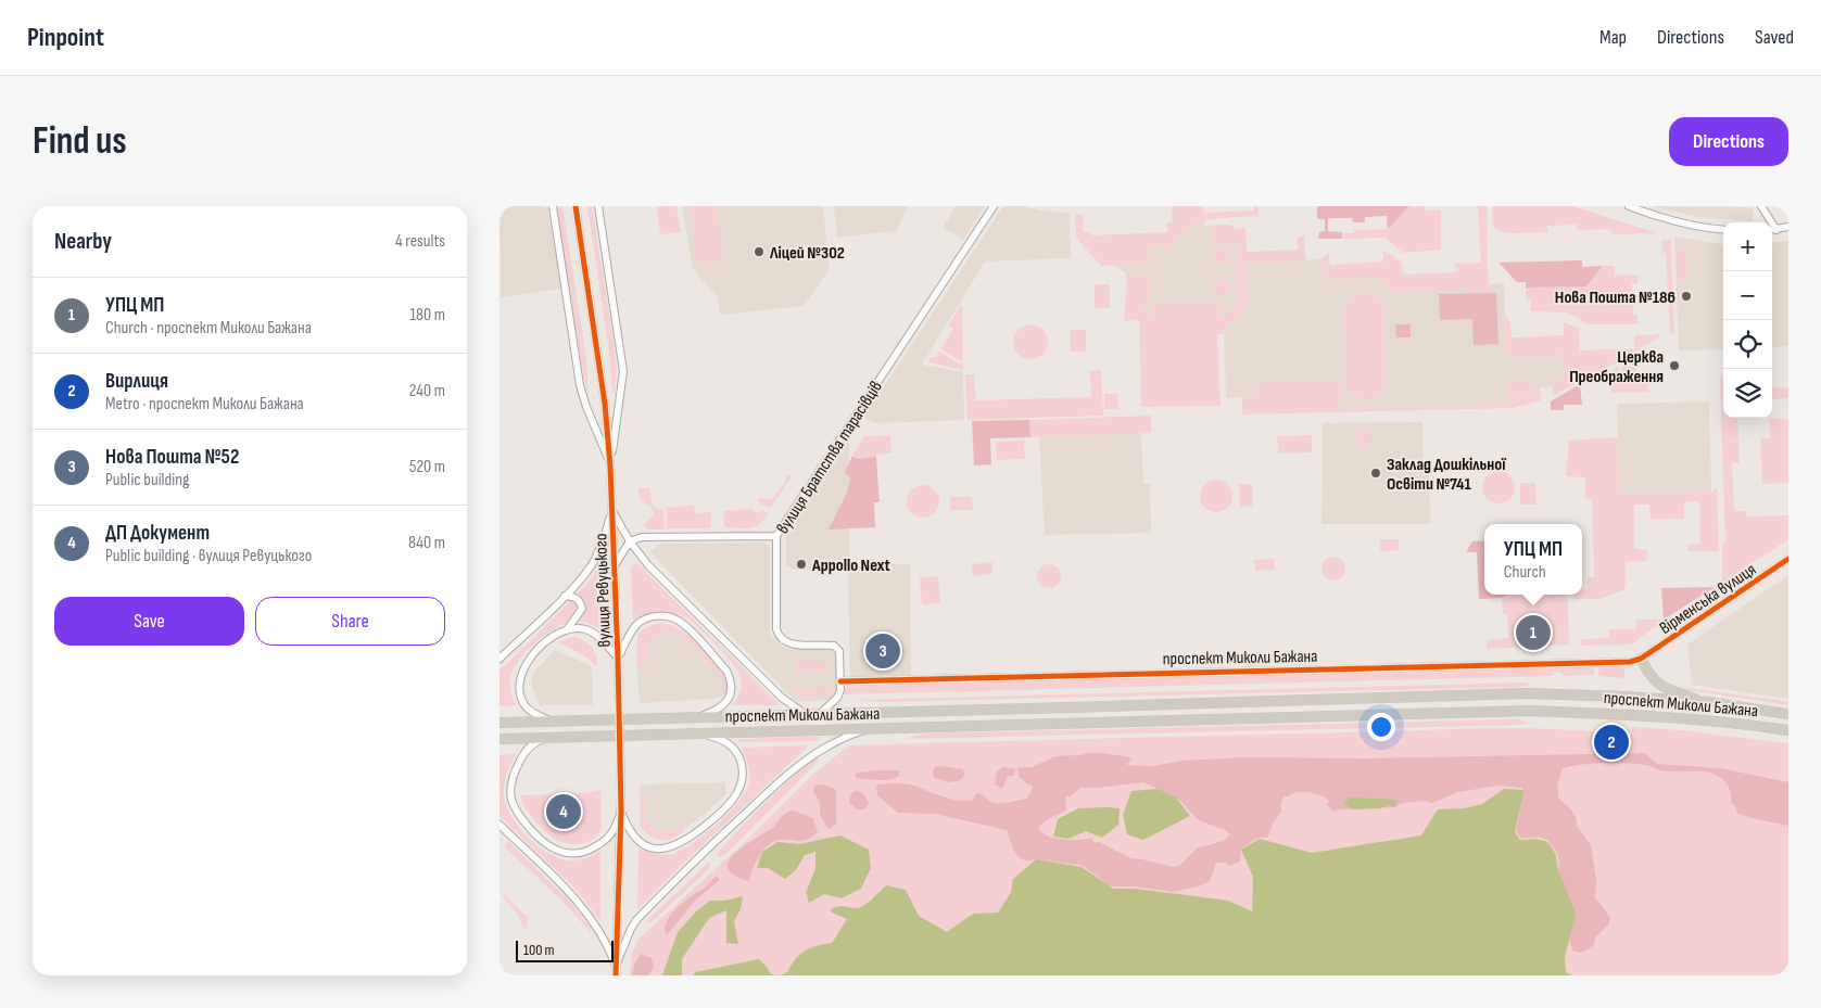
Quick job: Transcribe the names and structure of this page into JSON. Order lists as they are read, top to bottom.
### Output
{
  "streets": {
    "highway": ["проспект Миколи Бажана"],
    "street": ["вулиця Братства тарасівців", "вулиця Ревуцького", "Вірменська вулиця"]
  },
  "crossings": [
    ["вулиця Братства тарасівців", "проспект Миколи Бажана"],
    ["Вірменська вулиця", "проспект Миколи Бажана"]
  ],
  "places": [
    "Ліцей №302",
    "Нова Пошта №186",
    "Церква Преображення",
    "Заклад Дошкільної Освіти №741",
    "Appollo Next"
  ],
  "scale_bar": "100 m",
  "page": {
    "header": "Pinpoint",
    "nav": ["Map", "Directions", "Saved"],
    "buttons": [
      "Directions",
      ["Save", "Share"]
    ],
    "title": "Find us",
    "heading": ["Nearby", "4 results"],
    "map_buttons": ["+", "−"],
    "list": [
      {
        "mark": "1",
        "name": "УПЦ МП",
        "note": "Church · проспект Миколи Бажана",
        "value": "180 m"
      },
      {
        "mark": "2",
        "name": "Вирлиця",
        "note": "Metro · проспект Миколи Бажана",
        "value": "240 m"
      },
      {
        "mark": "3",
        "name": "Нова Пошта №52",
        "note": "Public building",
        "value": "520 m"
      },
      {
        "mark": "4",
        "name": "ДП Документ",
        "note": "Public building · вулиця Ревуцького",
        "value": "840 m"
      }
    ],
    "popup": ["УПЦ МП", "Church"],
    "pins": [
      "1",
      "3",
      "2",
      "4"
    ],
    "scale": "100 m"
  }
}
